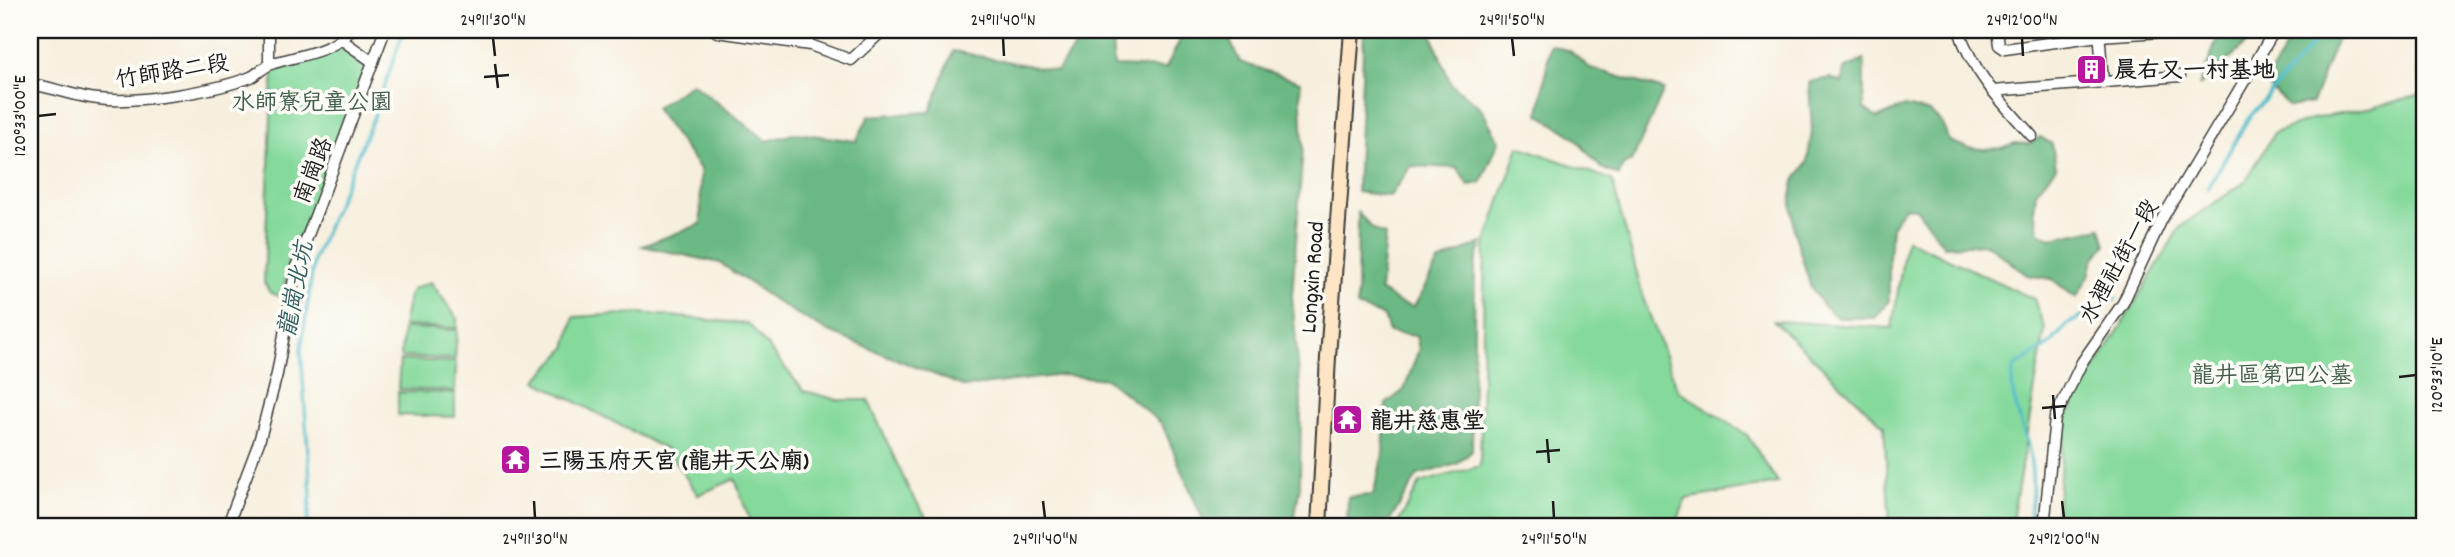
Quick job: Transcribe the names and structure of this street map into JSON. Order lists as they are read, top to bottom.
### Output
{
  "streets": {
    "street": [
      "竹師路二段",
      "南崗路",
      "水裡社街一段",
      "Longxin Road"
    ]
  },
  "water": ["龍崗北坑"],
  "parks": ["水師寮兒童公園", "龍井區第四公墓"],
  "places": {
    "building": ["晨右又一村基地"],
    "temple": ["龍井慈惠堂", "三陽玉府天宮 (龍井天公廟)"]
  },
  "coordinates": [
    "24°11'30\"N",
    "24°11'40\"N",
    "24°11'50\"N",
    "24°12'00\"N",
    "120°33'00\"E",
    "120°33'10\"E"
  ]
}
